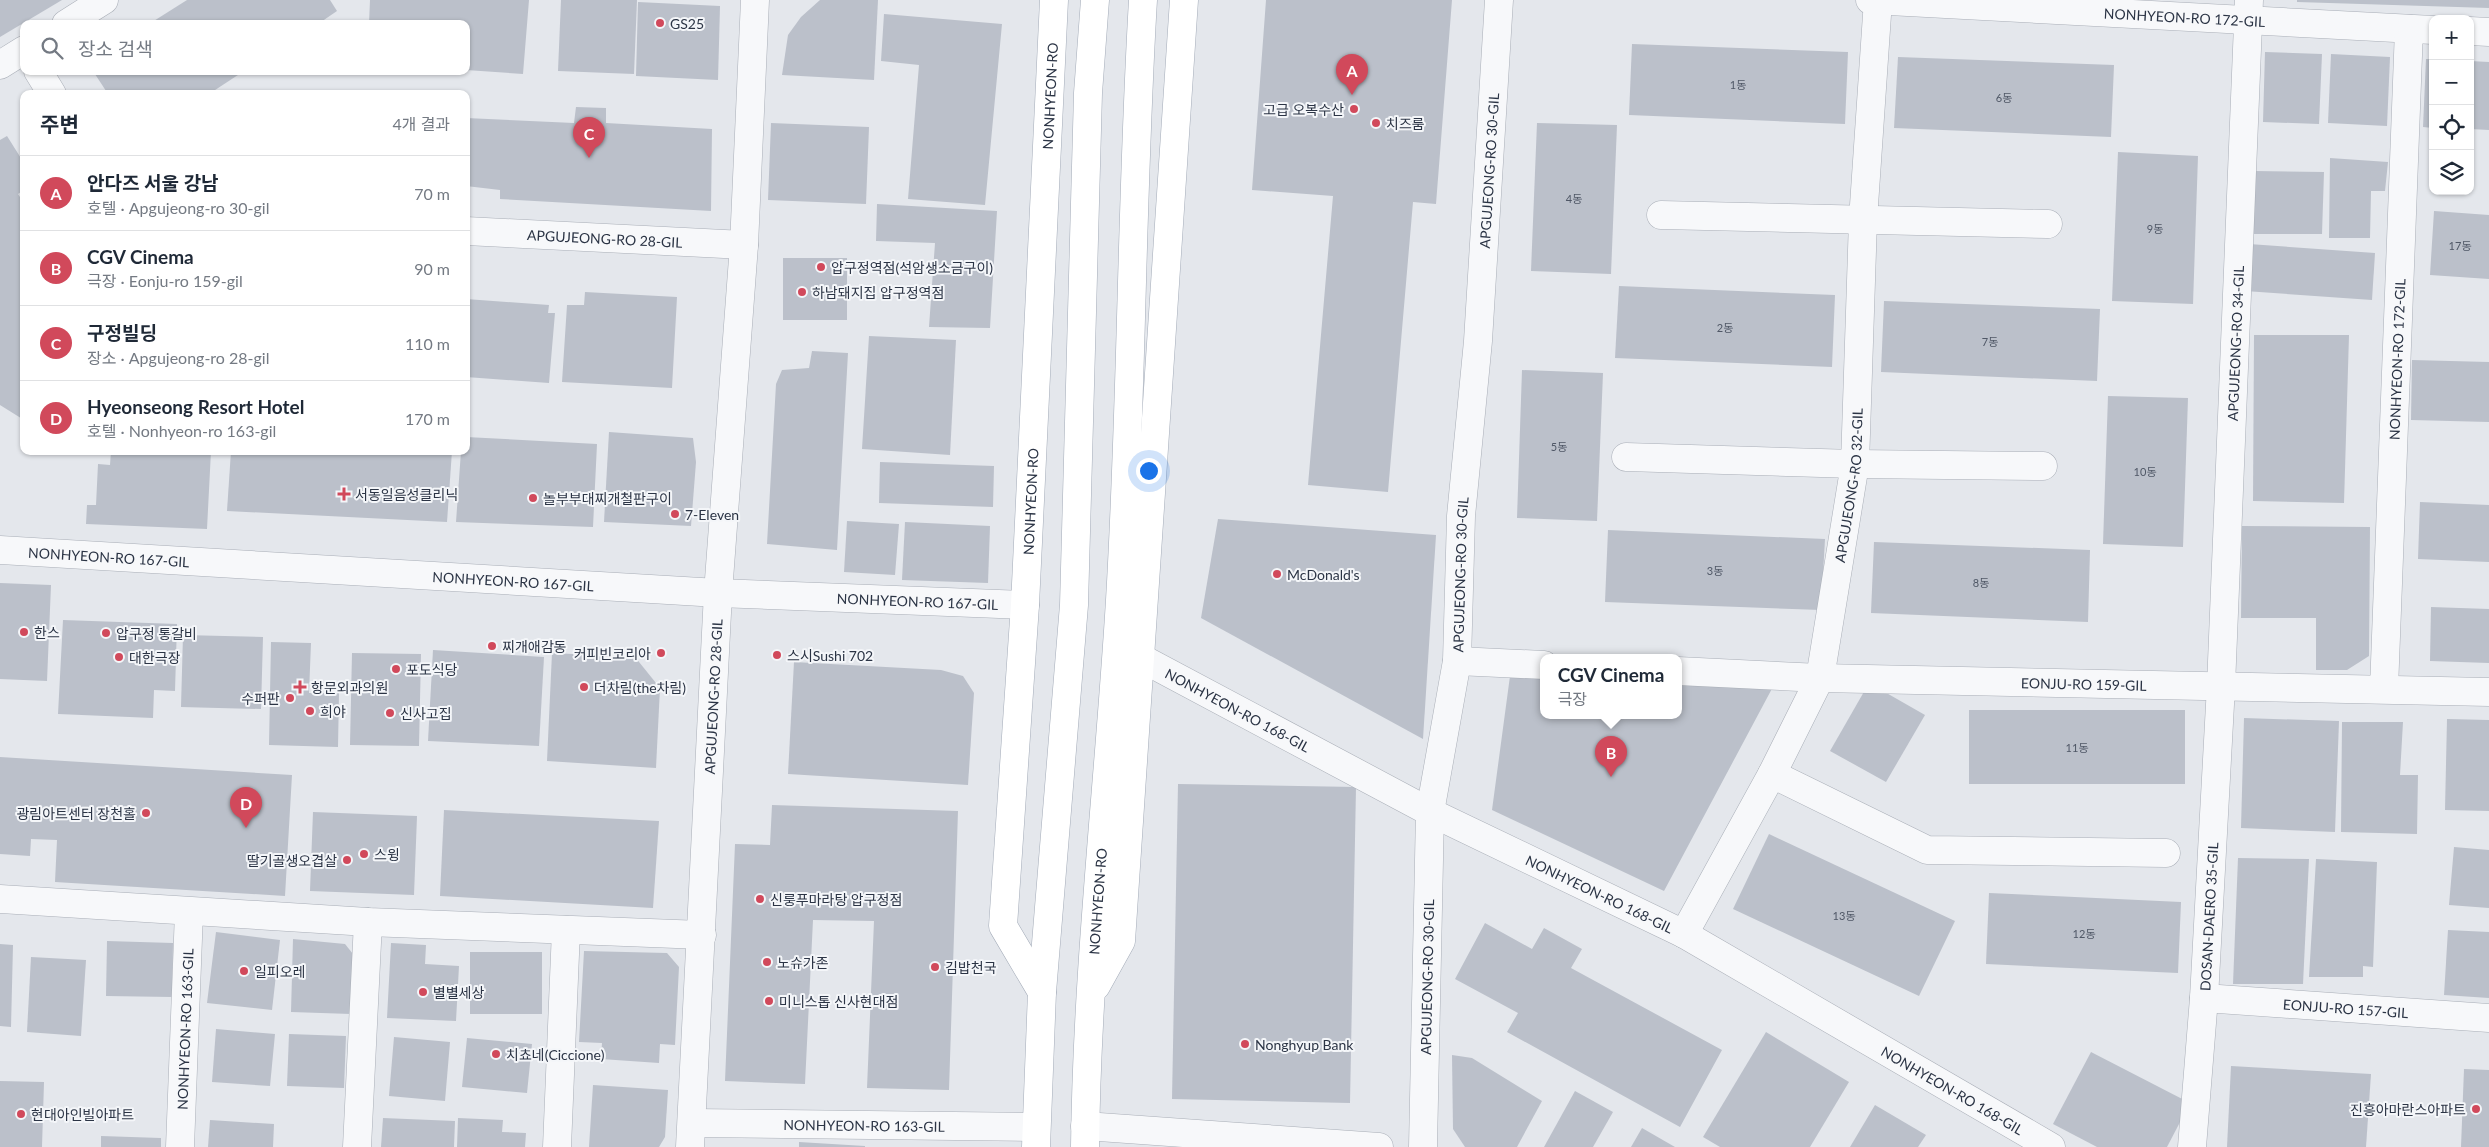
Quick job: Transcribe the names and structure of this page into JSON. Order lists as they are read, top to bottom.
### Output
{
  "streets": {
    "main road": ["NONHYEON-RO"],
    "street": [
      "NONHYEON-RO 172-GIL",
      "APGUJEONG-RO 30-GIL",
      "APGUJEONG-RO 28-GIL",
      "APGUJEONG-RO 34-GIL",
      "APGUJEONG-RO 32-GIL",
      "NONHYEON-RO 167-GIL",
      "EONJU-RO 159-GIL",
      "NONHYEON-RO 168-GIL",
      "DOSAN-DAERO 35-GIL",
      "EONJU-RO 157-GIL",
      "NONHYEON-RO 163-GIL"
    ]
  },
  "crossings": [
    ["NONHYEON-RO 172-GIL", "APGUJEONG-RO 34-GIL"],
    ["NONHYEON-RO 172-GIL", "APGUJEONG-RO 32-GIL"],
    ["NONHYEON-RO 172-GIL", "EONJU-RO 159-GIL"],
    ["NONHYEON-RO", "NONHYEON-RO 167-GIL"],
    ["NONHYEON-RO", "NONHYEON-RO 168-GIL"],
    ["APGUJEONG-RO 30-GIL", "NONHYEON-RO 168-GIL"],
    ["APGUJEONG-RO 28-GIL", "NONHYEON-RO 167-GIL"],
    ["APGUJEONG-RO 28-GIL", "NONHYEON-RO 163-GIL"],
    ["APGUJEONG-RO 34-GIL", "EONJU-RO 159-GIL"],
    ["APGUJEONG-RO 34-GIL", "DOSAN-DAERO 35-GIL"],
    ["APGUJEONG-RO 32-GIL", "EONJU-RO 159-GIL"],
    ["APGUJEONG-RO 32-GIL", "NONHYEON-RO 168-GIL"],
    ["EONJU-RO 159-GIL", "DOSAN-DAERO 35-GIL"],
    ["DOSAN-DAERO 35-GIL", "EONJU-RO 157-GIL"]
  ],
  "places": {
    "other": [
      "GS25",
      "고급 오복수산",
      "치즈룸",
      "압구정역점(석암생소금구이)",
      "하남돼지집 압구정역점",
      "놀부부대찌개철판구이",
      "7-Eleven",
      "McDonald's",
      "한스",
      "압구정 통갈비",
      "찌개애감동",
      "커피빈코리아",
      "스시Sushi 702",
      "대한극장",
      "포도식당",
      "더차림(the차림)",
      "수퍼판",
      "희야",
      "신사고집",
      "광림아트센터 장천홀",
      "스윙",
      "딸기골생오겹살",
      "신룽푸마라탕 압구정점",
      "노슈가존",
      "김밥천국",
      "일피오레",
      "별별세상",
      "미니스톱 신사현대점",
      "Nonghyup Bank",
      "치쵸네(Ciccione)",
      "진흥아마란스아파트",
      "현대아인빌아파트"
    ],
    "health": ["서동일음성클리닉", "항문외과의원"]
  },
  "house_numbers": [
    "1동",
    "6동",
    "4동",
    "9동",
    "17동",
    "2동",
    "7동",
    "5동",
    "10동",
    "3동",
    "8동",
    "11동",
    "13동",
    "12동"
  ],
  "page": {
    "map_buttons": ["+", "−"],
    "search": "장소 검색",
    "pins": [
      "A",
      "C",
      "B",
      "D"
    ],
    "heading": ["주변", "4개 결과"],
    "list": [
      {
        "mark": "A",
        "name": "안다즈 서울 강남",
        "note": "호텔 · Apgujeong-ro 30-gil",
        "value": "70 m"
      },
      {
        "mark": "B",
        "name": "CGV Cinema",
        "note": "극장 · Eonju-ro 159-gil",
        "value": "90 m"
      },
      {
        "mark": "C",
        "name": "구정빌딩",
        "note": "장소 · Apgujeong-ro 28-gil",
        "value": "110 m"
      },
      {
        "mark": "D",
        "name": "Hyeonseong Resort Hotel",
        "note": "호텔 · Nonhyeon-ro 163-gil",
        "value": "170 m"
      }
    ],
    "popup": ["CGV Cinema", "극장"]
  }
}
